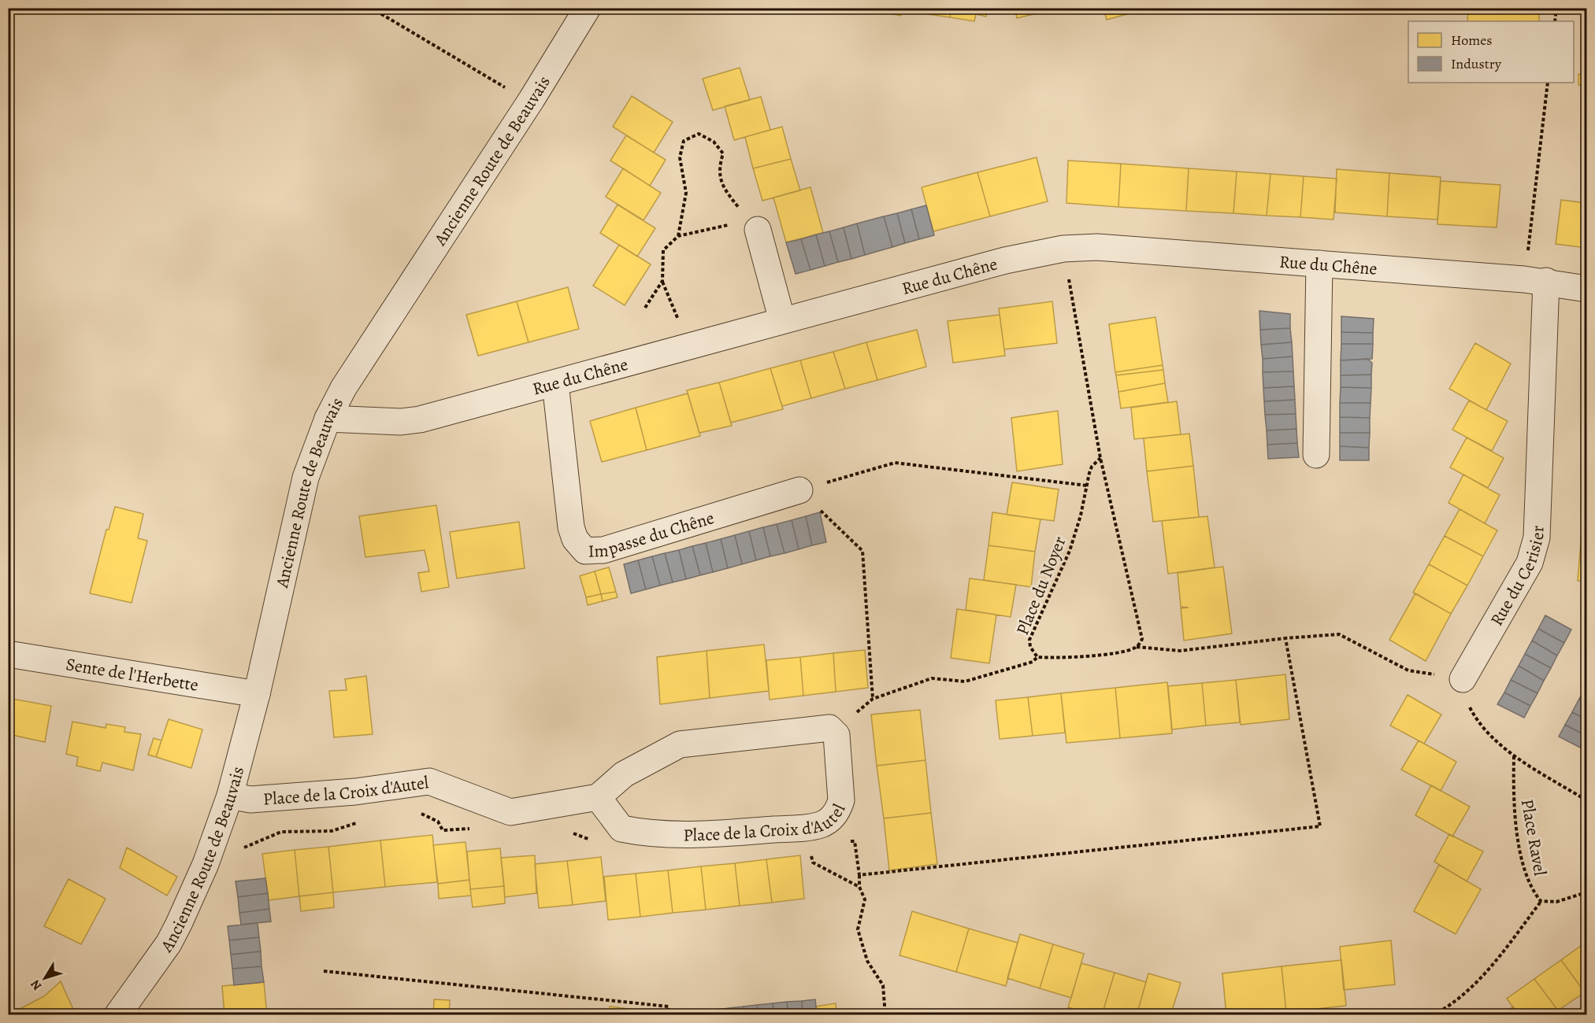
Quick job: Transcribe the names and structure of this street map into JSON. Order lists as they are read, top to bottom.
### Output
{
  "streets": {
    "street": [
      "Ancienne Route de Beauvais",
      "Rue du Chêne",
      "Impasse du Chêne",
      "Rue du Cerisier",
      "Sente de l'Herbette",
      "Place de la Croix d'Autel"
    ],
    "path": ["Place du Noyer", "Place Ravel"]
  },
  "crossings": [
    ["Ancienne Route de Beauvais", "Rue du Chêne"],
    ["Ancienne Route de Beauvais", "Sente de l'Herbette"],
    ["Ancienne Route de Beauvais", "Place de la Croix d'Autel"],
    ["Rue du Chêne", "Impasse du Chêne"],
    ["Rue du Chêne", "Rue du Cerisier"],
    ["Rue du Cerisier", "Place du Noyer"]
  ],
  "legend": ["Homes", "Industry"],
  "north": "bottom left"
}
